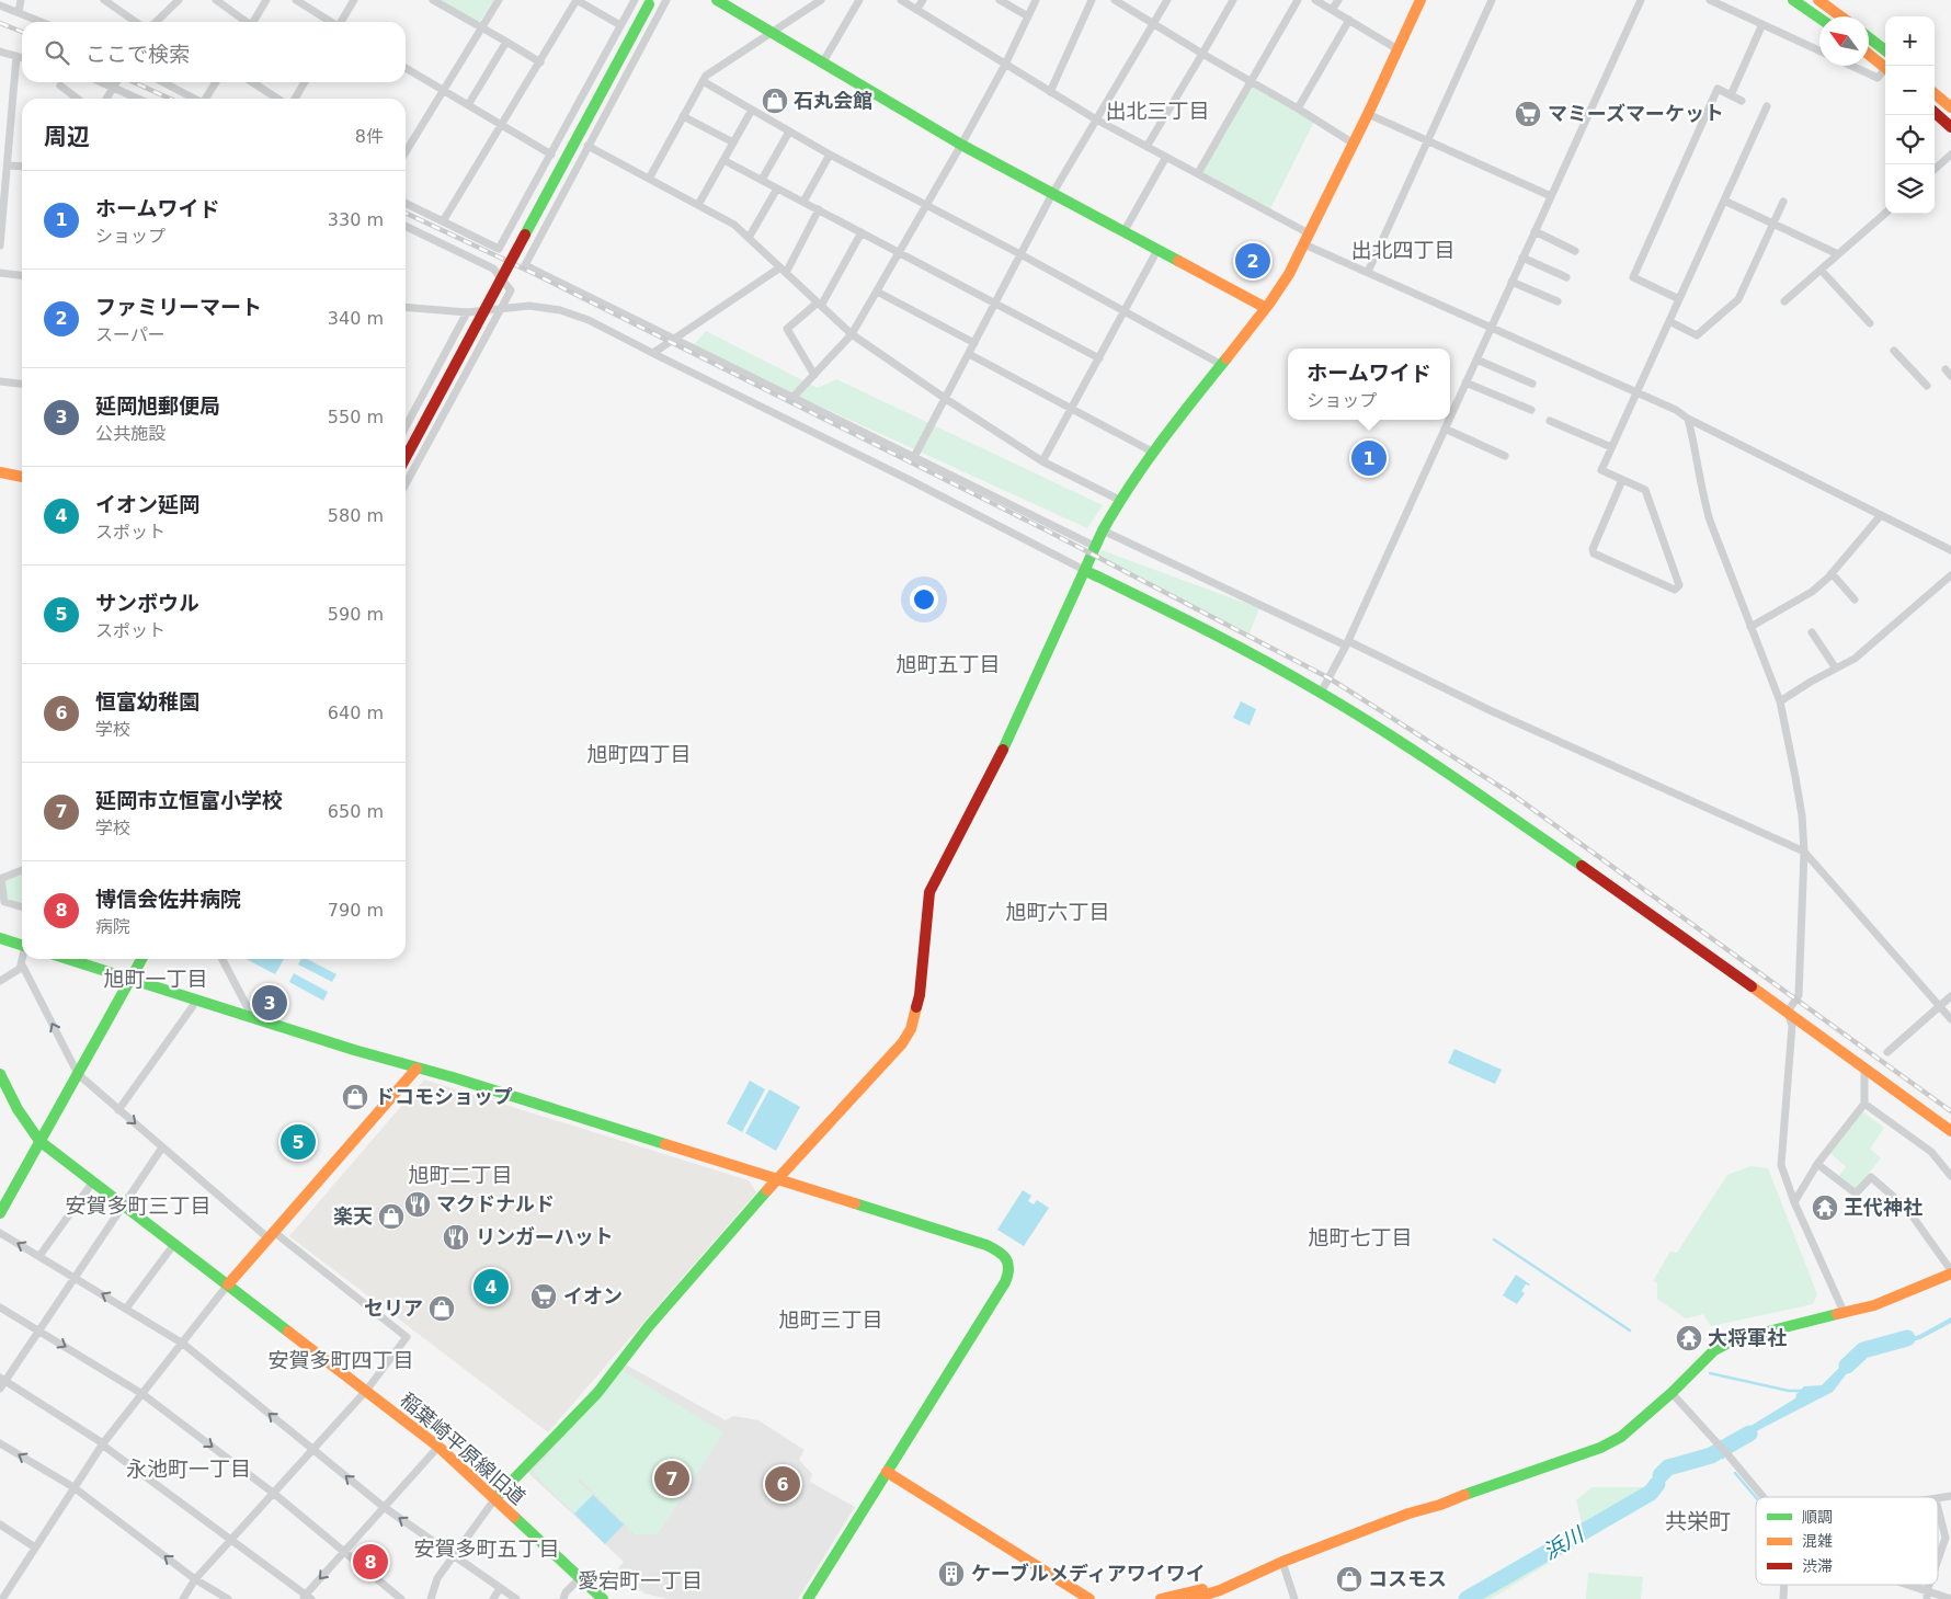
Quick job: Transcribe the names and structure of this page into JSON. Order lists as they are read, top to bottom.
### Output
{
  "streets": {
    "main road": ["稲葉崎平原線旧道"]
  },
  "districts": [
    "出北三丁目",
    "出北四丁目",
    "旭町五丁目",
    "旭町四丁目",
    "旭町六丁目",
    "旭町一丁目",
    "旭町二丁目",
    "安賀多町三丁目",
    "旭町七丁目",
    "旭町三丁目",
    "安賀多町四丁目",
    "永池町一丁目",
    "共栄町",
    "安賀多町五丁目",
    "愛宕町一丁目"
  ],
  "water": ["浜川"],
  "places": {
    "shop": [
      "石丸会館",
      "ドコモショップ",
      "楽天",
      "セリア",
      "コスモス"
    ],
    "supermarket": ["マミーズマーケット", "イオン"],
    "restaurant": ["マクドナルド", "リンガーハット"],
    "temple": ["王代神社", "大将軍社"],
    "building": ["ケーブルメディアワイワイ"]
  },
  "legend": ["順調", "混雑", "渋滞"],
  "north": "top left",
  "page": {
    "map_buttons": ["+", "−"],
    "search": "ここで検索",
    "heading": ["周辺", "8件"],
    "list": [
      {
        "mark": "1",
        "name": "ホームワイド",
        "note": "ショップ",
        "value": "330 m"
      },
      {
        "mark": "2",
        "name": "ファミリーマート",
        "note": "スーパー",
        "value": "340 m"
      },
      {
        "mark": "3",
        "name": "延岡旭郵便局",
        "note": "公共施設",
        "value": "550 m"
      },
      {
        "mark": "4",
        "name": "イオン延岡",
        "note": "スポット",
        "value": "580 m"
      },
      {
        "mark": "5",
        "name": "サンボウル",
        "note": "スポット",
        "value": "590 m"
      },
      {
        "mark": "6",
        "name": "恒富幼稚園",
        "note": "学校",
        "value": "640 m"
      },
      {
        "mark": "7",
        "name": "延岡市立恒富小学校",
        "note": "学校",
        "value": "650 m"
      },
      {
        "mark": "8",
        "name": "博信会佐井病院",
        "note": "病院",
        "value": "790 m"
      }
    ],
    "pins": [
      "2",
      "1",
      "3",
      "5",
      "4",
      "7",
      "6",
      "8"
    ],
    "popup": ["ホームワイド", "ショップ"]
  }
}
